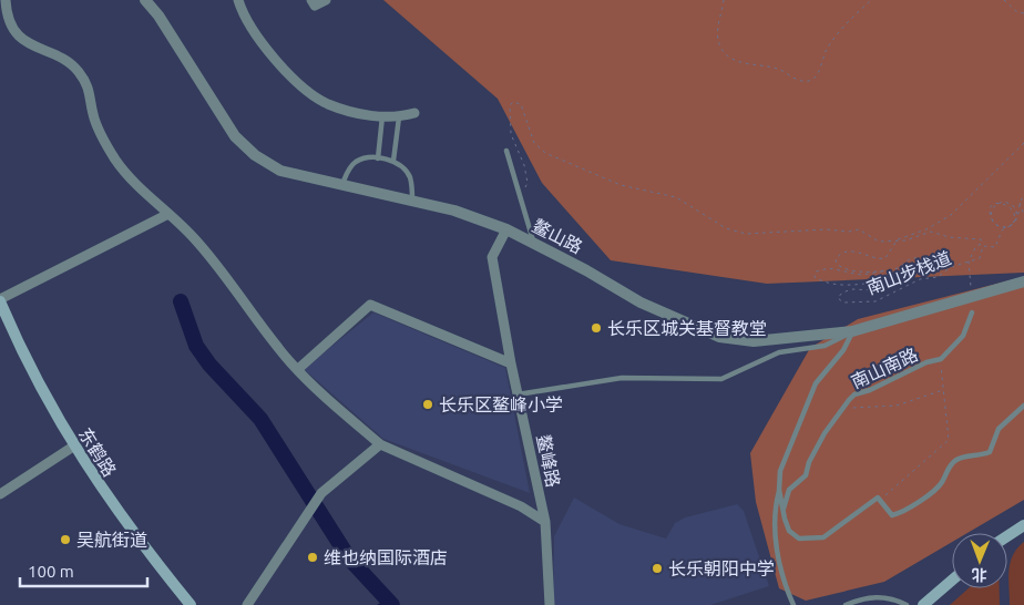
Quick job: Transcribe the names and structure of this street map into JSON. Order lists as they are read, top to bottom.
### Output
{
  "streets": {
    "main road": ["东鹤路"],
    "street": ["鳌山路", "鳌峰路"],
    "lane": ["南山南路"],
    "path": ["南山步栈道"]
  },
  "crossings": [
    ["鳌山路", "南山南路"],
    ["鳌山路", "鳌峰路"]
  ],
  "places": [
    "长乐区城关基督教堂",
    "长乐区鳌峰小学",
    "吴航街道",
    "维也纳国际酒店",
    "长乐朝阳中学"
  ],
  "scale_bar": "100 m",
  "north": "bottom"
}
